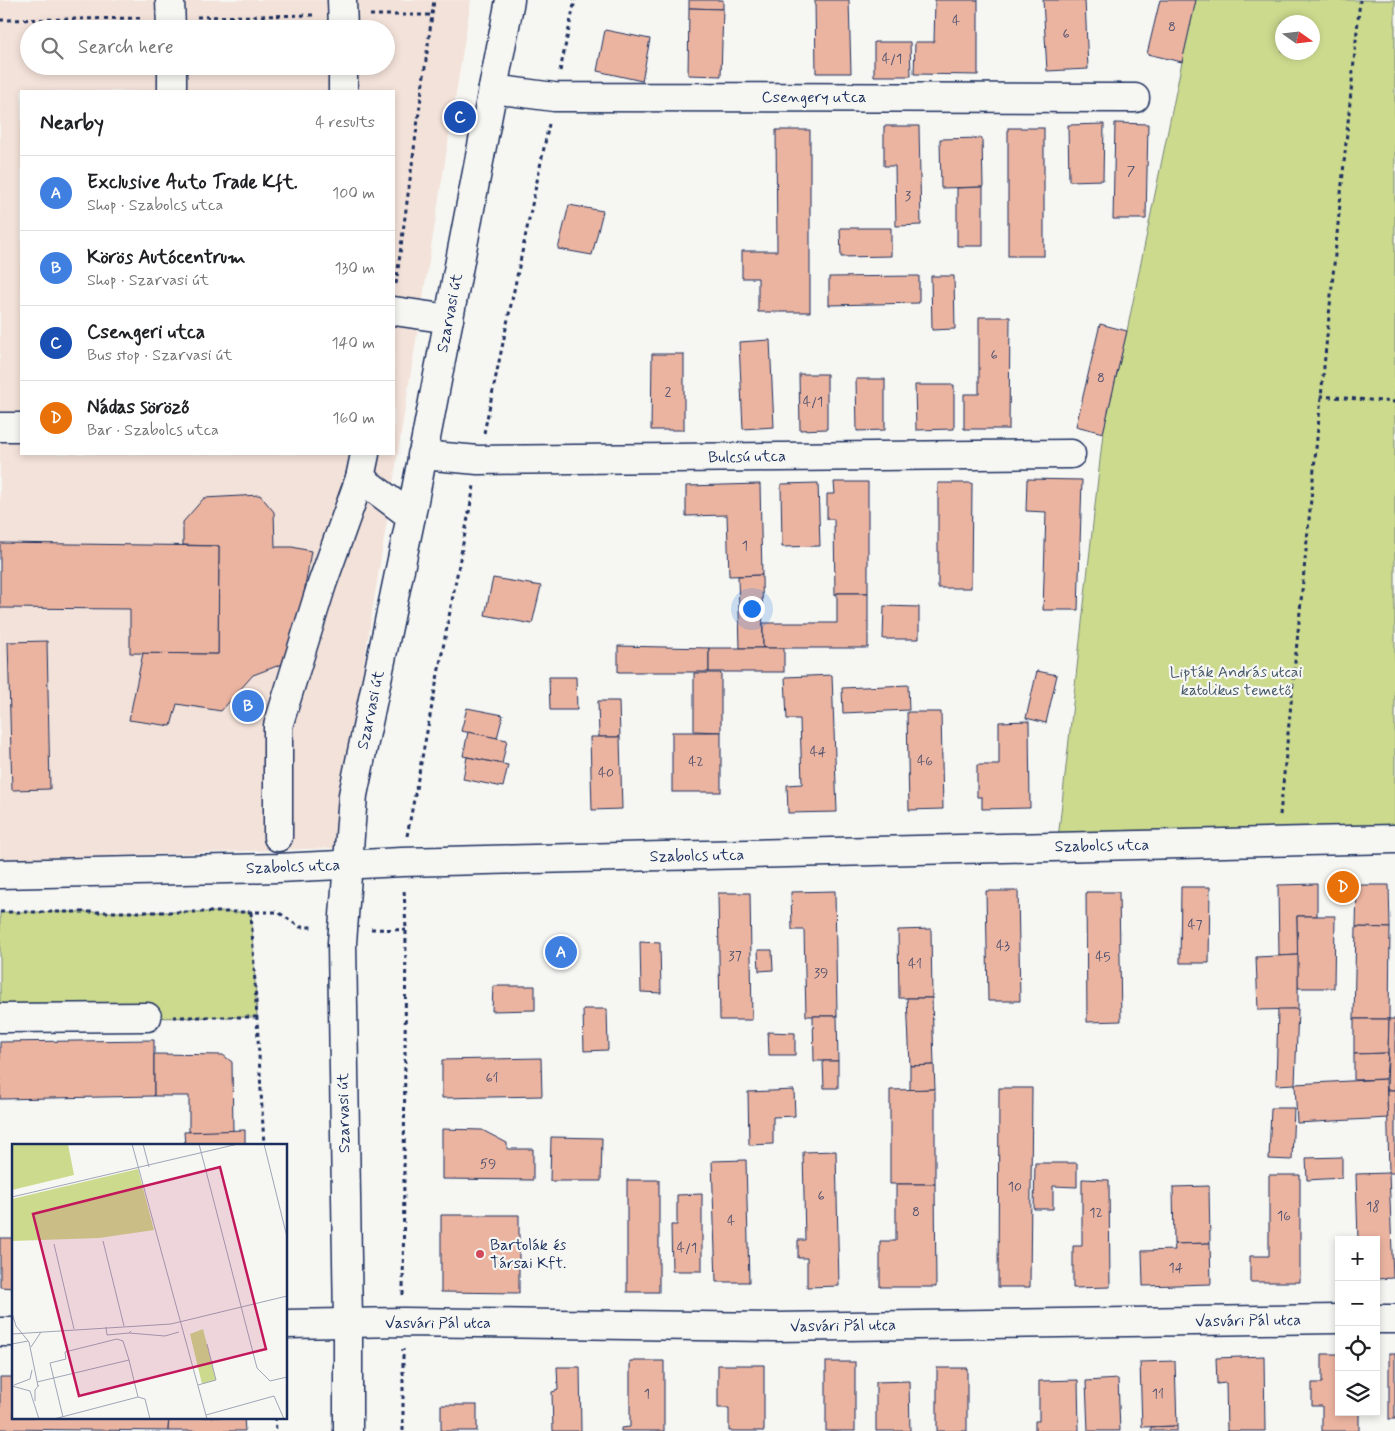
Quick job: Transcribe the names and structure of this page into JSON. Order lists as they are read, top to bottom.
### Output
{
  "streets": {
    "street": [
      "Csengery utca",
      "Szarvasi út",
      "Bulcsú utca",
      "Szabolcs utca",
      "Vasvári Pál utca"
    ]
  },
  "crossings": [
    ["Csengery utca", "Szarvasi út"],
    ["Szarvasi út", "Bulcsú utca"],
    ["Szarvasi út", "Szabolcs utca"],
    ["Szarvasi út", "Vasvári Pál utca"]
  ],
  "parks": ["Lipták András utcai katolikus temető"],
  "places": ["Bartolák és Társai Kft."],
  "house_numbers": [
    "4",
    "8",
    "6",
    "4/1",
    "7",
    "3",
    "6",
    "8",
    "2",
    "4/1",
    "1",
    "44",
    "46",
    "42",
    "40",
    "47",
    "43",
    "37",
    "45",
    "41",
    "39",
    "61",
    "59",
    "10",
    "6",
    "18",
    "8",
    "12",
    "16",
    "4",
    "4/1",
    "14",
    "1",
    "11"
  ],
  "north": "right",
  "page": {
    "search": "Search here",
    "heading": ["Nearby", "4 results"],
    "pins": [
      "C",
      "B",
      "D",
      "A"
    ],
    "list": [
      {
        "mark": "A",
        "name": "Exclusive Auto Trade Kft.",
        "note": "Shop · Szabolcs utca",
        "value": "100 m"
      },
      {
        "mark": "B",
        "name": "Körös Autócentrum",
        "note": "Shop · Szarvasi út",
        "value": "130 m"
      },
      {
        "mark": "C",
        "name": "Csengeri utca",
        "note": "Bus stop · Szarvasi út",
        "value": "140 m"
      },
      {
        "mark": "D",
        "name": "Nádas söröző",
        "note": "Bar · Szabolcs utca",
        "value": "160 m"
      }
    ],
    "map_buttons": ["+", "−"]
  }
}
